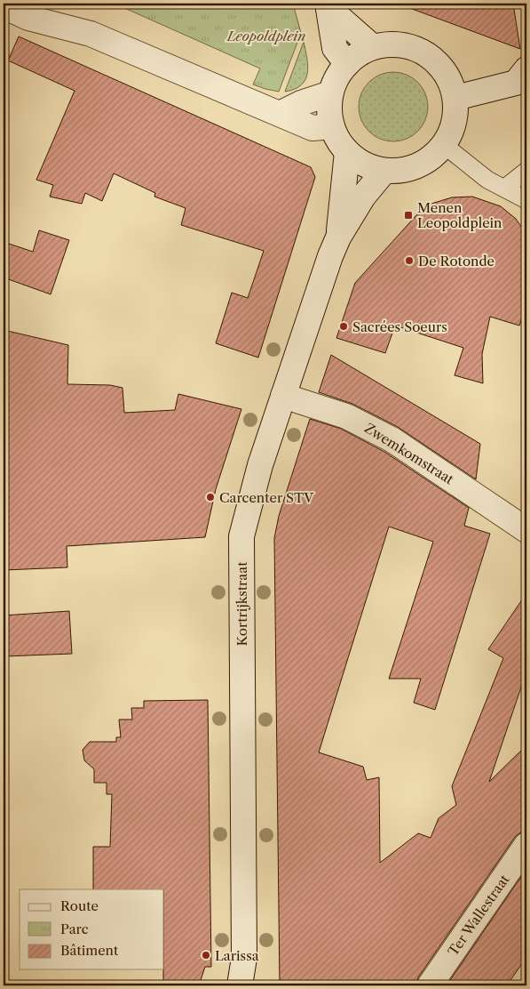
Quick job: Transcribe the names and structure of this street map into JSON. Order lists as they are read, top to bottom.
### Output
{
  "streets": {
    "street": ["Zwemkomstraat", "Kortrijkstraat", "Ter Wallestraat"]
  },
  "crossings": [
    ["Zwemkomstraat", "Kortrijkstraat"]
  ],
  "parks": ["Leopoldplein"],
  "places": {
    "transit": ["Menen Leopoldplein"],
    "other": [
      "De Rotonde",
      "Sacrées Soeurs",
      "Carcenter STV",
      "Larissa"
    ]
  },
  "legend": ["Route", "Parc", "Bâtiment"]
}
